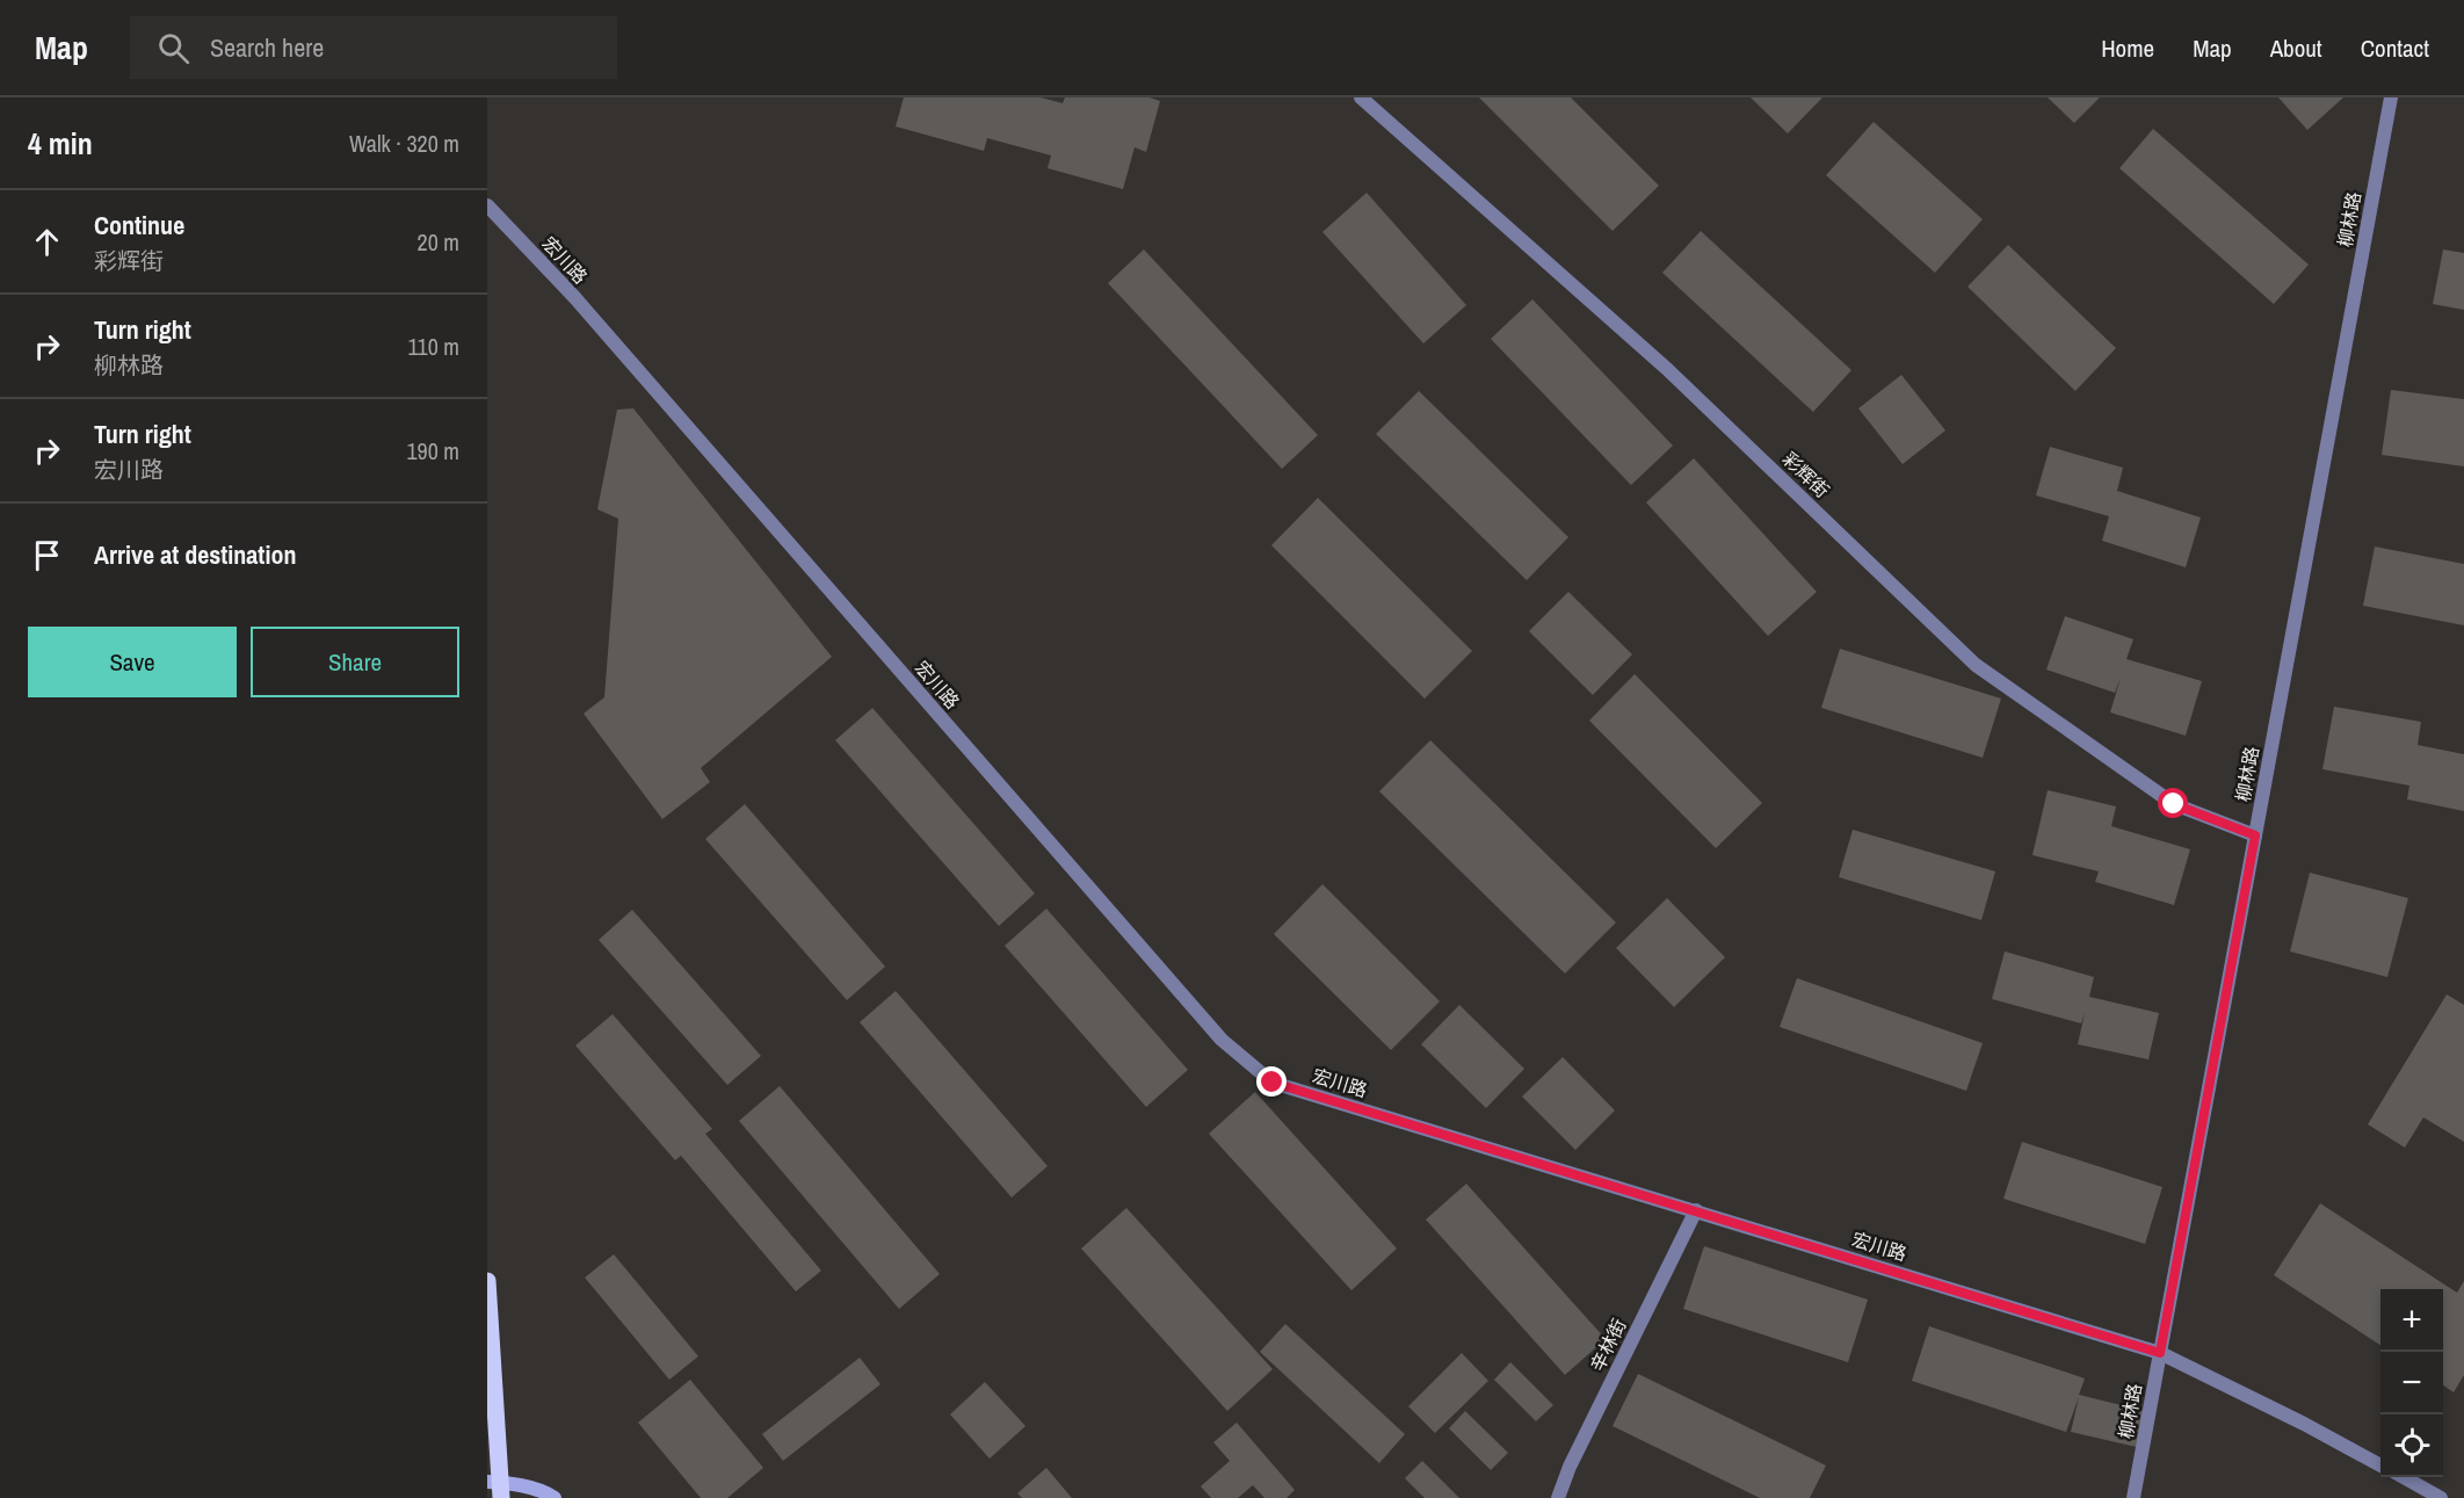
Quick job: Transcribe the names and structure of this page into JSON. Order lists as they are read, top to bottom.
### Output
{
  "streets": {
    "street": [
      "柳林路",
      "宏川路",
      "彩辉街",
      "辛林街"
    ]
  },
  "crossings": [
    ["柳林路", "宏川路"],
    ["柳林路", "彩辉街"],
    ["宏川路", "辛林街"]
  ],
  "page": {
    "header": "Map",
    "search": "Search here",
    "nav": [
      "Home",
      "Map",
      "About",
      "Contact"
    ],
    "heading": ["4 min", "Walk · 320 m"],
    "list": [
      ["Continue", "彩辉街", "20 m"],
      ["Turn right", "柳林路", "110 m"],
      ["Turn right", "宏川路", "190 m"],
      "Arrive at destination"
    ],
    "buttons": ["Save", "Share"],
    "map_buttons": ["+", "−"]
  }
}
